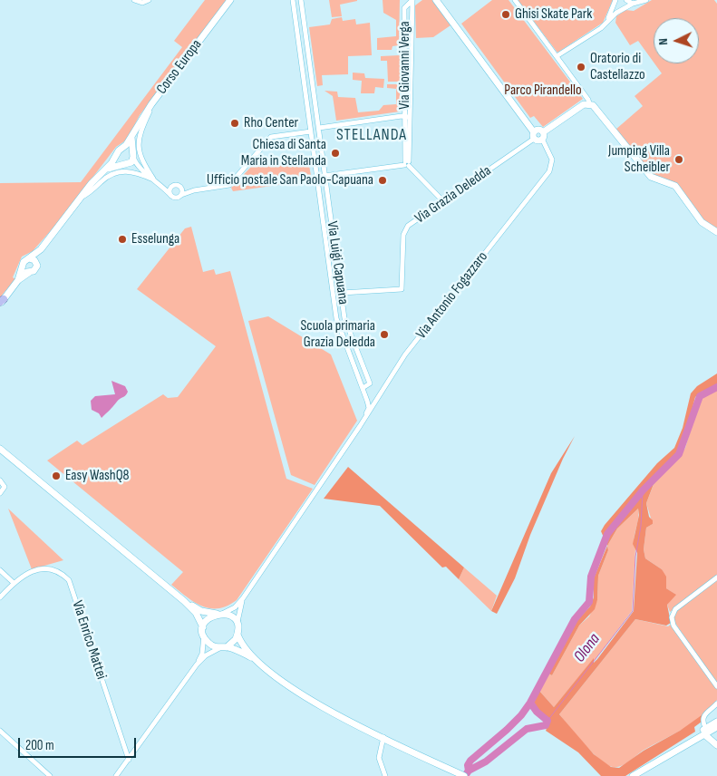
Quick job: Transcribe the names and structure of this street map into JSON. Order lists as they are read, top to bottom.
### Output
{
  "streets": {
    "main road": ["Corso Europa"],
    "street": [
      "Via Giovanni Verga",
      "Via Grazia Deledda",
      "Via Luigi Capuana",
      "Via Antonio Fogazzaro",
      "Via Enrico Mattei"
    ]
  },
  "crossings": [
    ["Via Grazia Deledda", "Via Luigi Capuana"]
  ],
  "districts": ["STELLANDA"],
  "water": ["Olona"],
  "parks": ["Parco Pirandello"],
  "places": [
    "Ghisi Skate Park",
    "Oratorio di Castellazzo",
    "Rho Center",
    "Chiesa di Santa Maria in Stellanda",
    "Jumping Villa Scheibler",
    "Ufficio postale San Paolo-Capuana",
    "Esselunga",
    "Scuola primaria Grazia Deledda",
    "Easy WashQ8"
  ],
  "scale_bar": "200 m",
  "north": "left"
}
